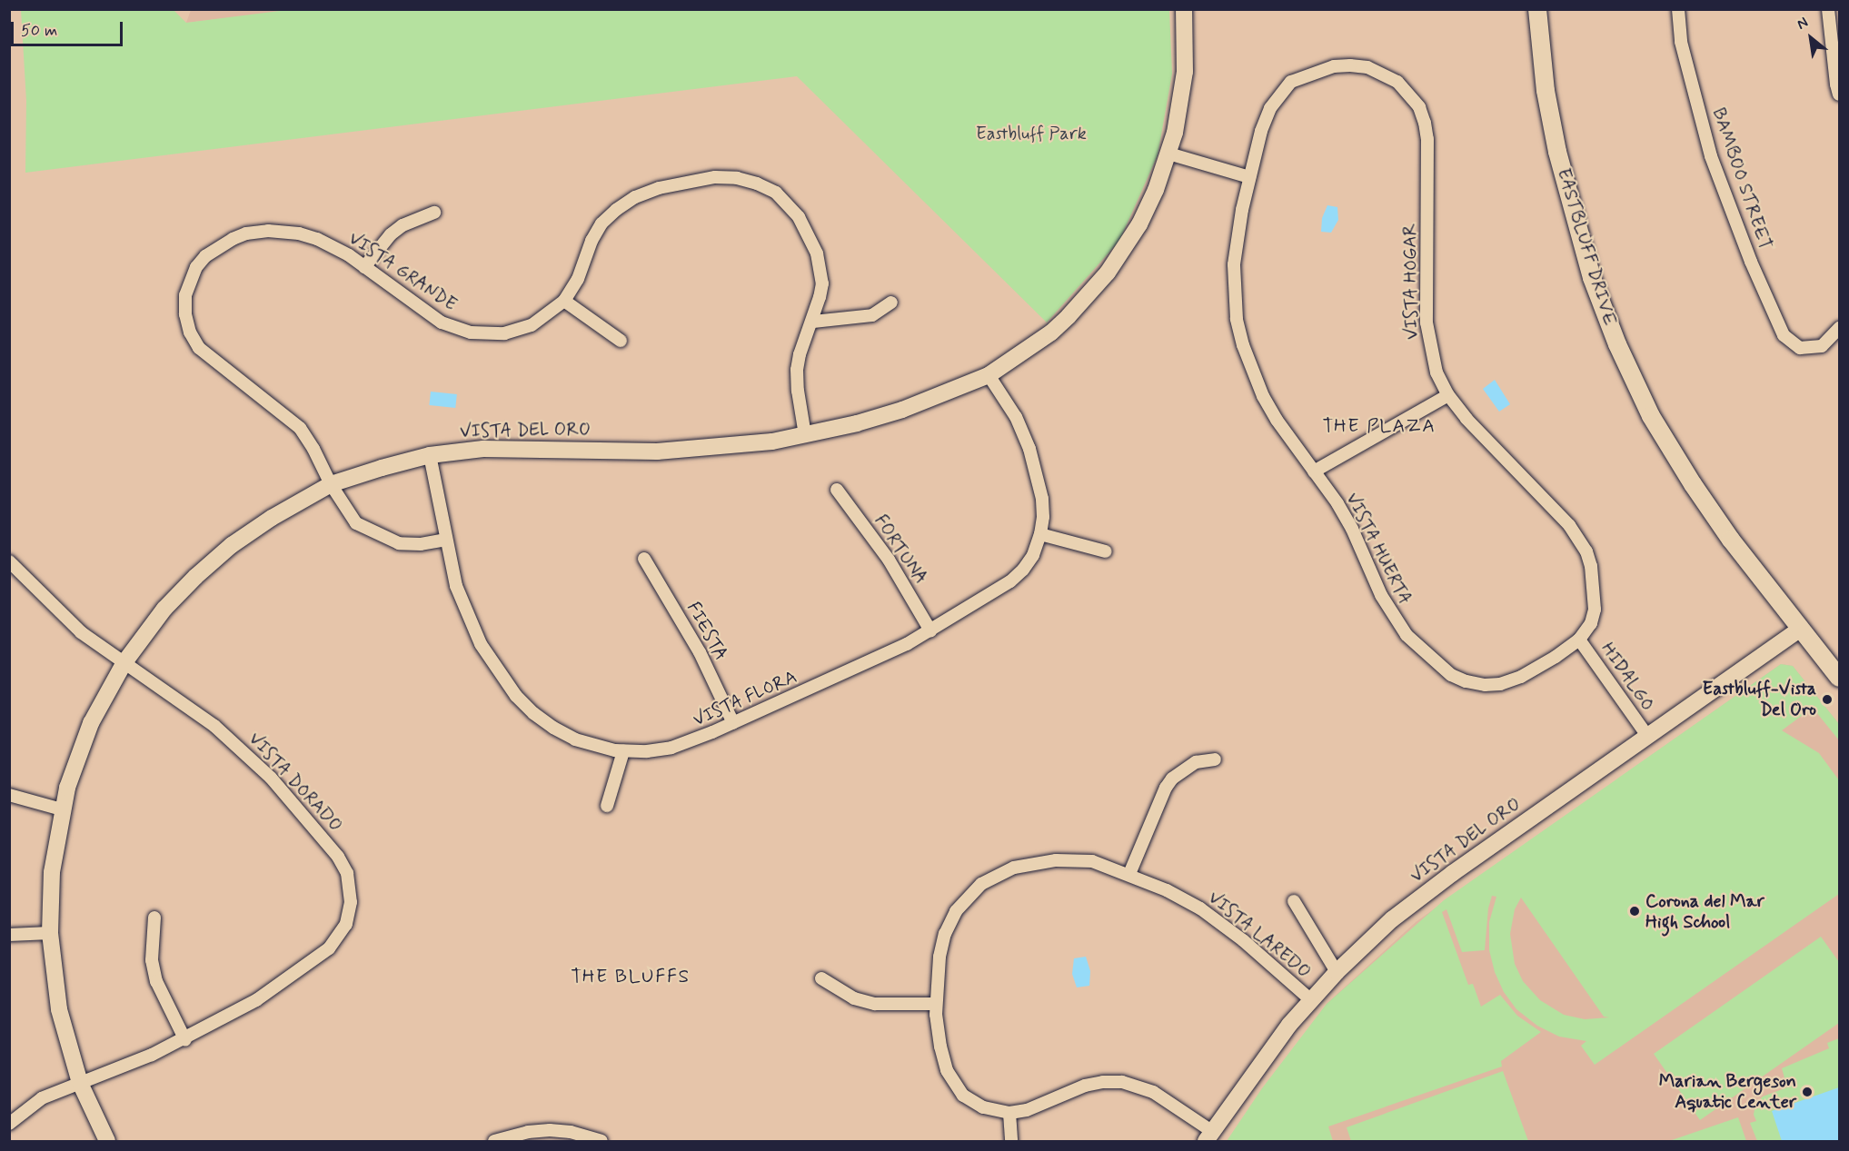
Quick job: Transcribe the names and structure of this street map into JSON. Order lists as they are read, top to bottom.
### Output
{
  "streets": {
    "main road": ["EASTBLUFF DRIVE"],
    "street": [
      "BAMBOO STREET",
      "VISTA GRANDE",
      "VISTA HOGAR",
      "VISTA DEL ORO",
      "VISTA HUERTA",
      "FORTUNA",
      "FIESTA",
      "HIDALGO",
      "VISTA FLORA",
      "VISTA DORADO",
      "VISTA LAREDO"
    ]
  },
  "crossings": [
    ["EASTBLUFF DRIVE", "VISTA DEL ORO"],
    ["VISTA GRANDE", "VISTA DEL ORO"],
    ["VISTA GRANDE", "VISTA FLORA"],
    ["VISTA HOGAR", "VISTA HUERTA"],
    ["VISTA HOGAR", "HIDALGO"],
    ["VISTA DEL ORO", "HIDALGO"],
    ["VISTA DEL ORO", "VISTA FLORA"],
    ["VISTA DEL ORO", "VISTA DORADO"],
    ["VISTA DEL ORO", "VISTA LAREDO"],
    ["VISTA HUERTA", "HIDALGO"],
    ["FORTUNA", "VISTA FLORA"],
    ["FIESTA", "VISTA FLORA"]
  ],
  "districts": ["THE PLAZA", "THE BLUFFS"],
  "parks": ["Eastbluff Park"],
  "places": ["Eastbluff-Vista Del Oro", "Corona del Mar High School", "Marian Bergeson Aquatic Center"],
  "scale_bar": "50 m",
  "north": "top left"
}
